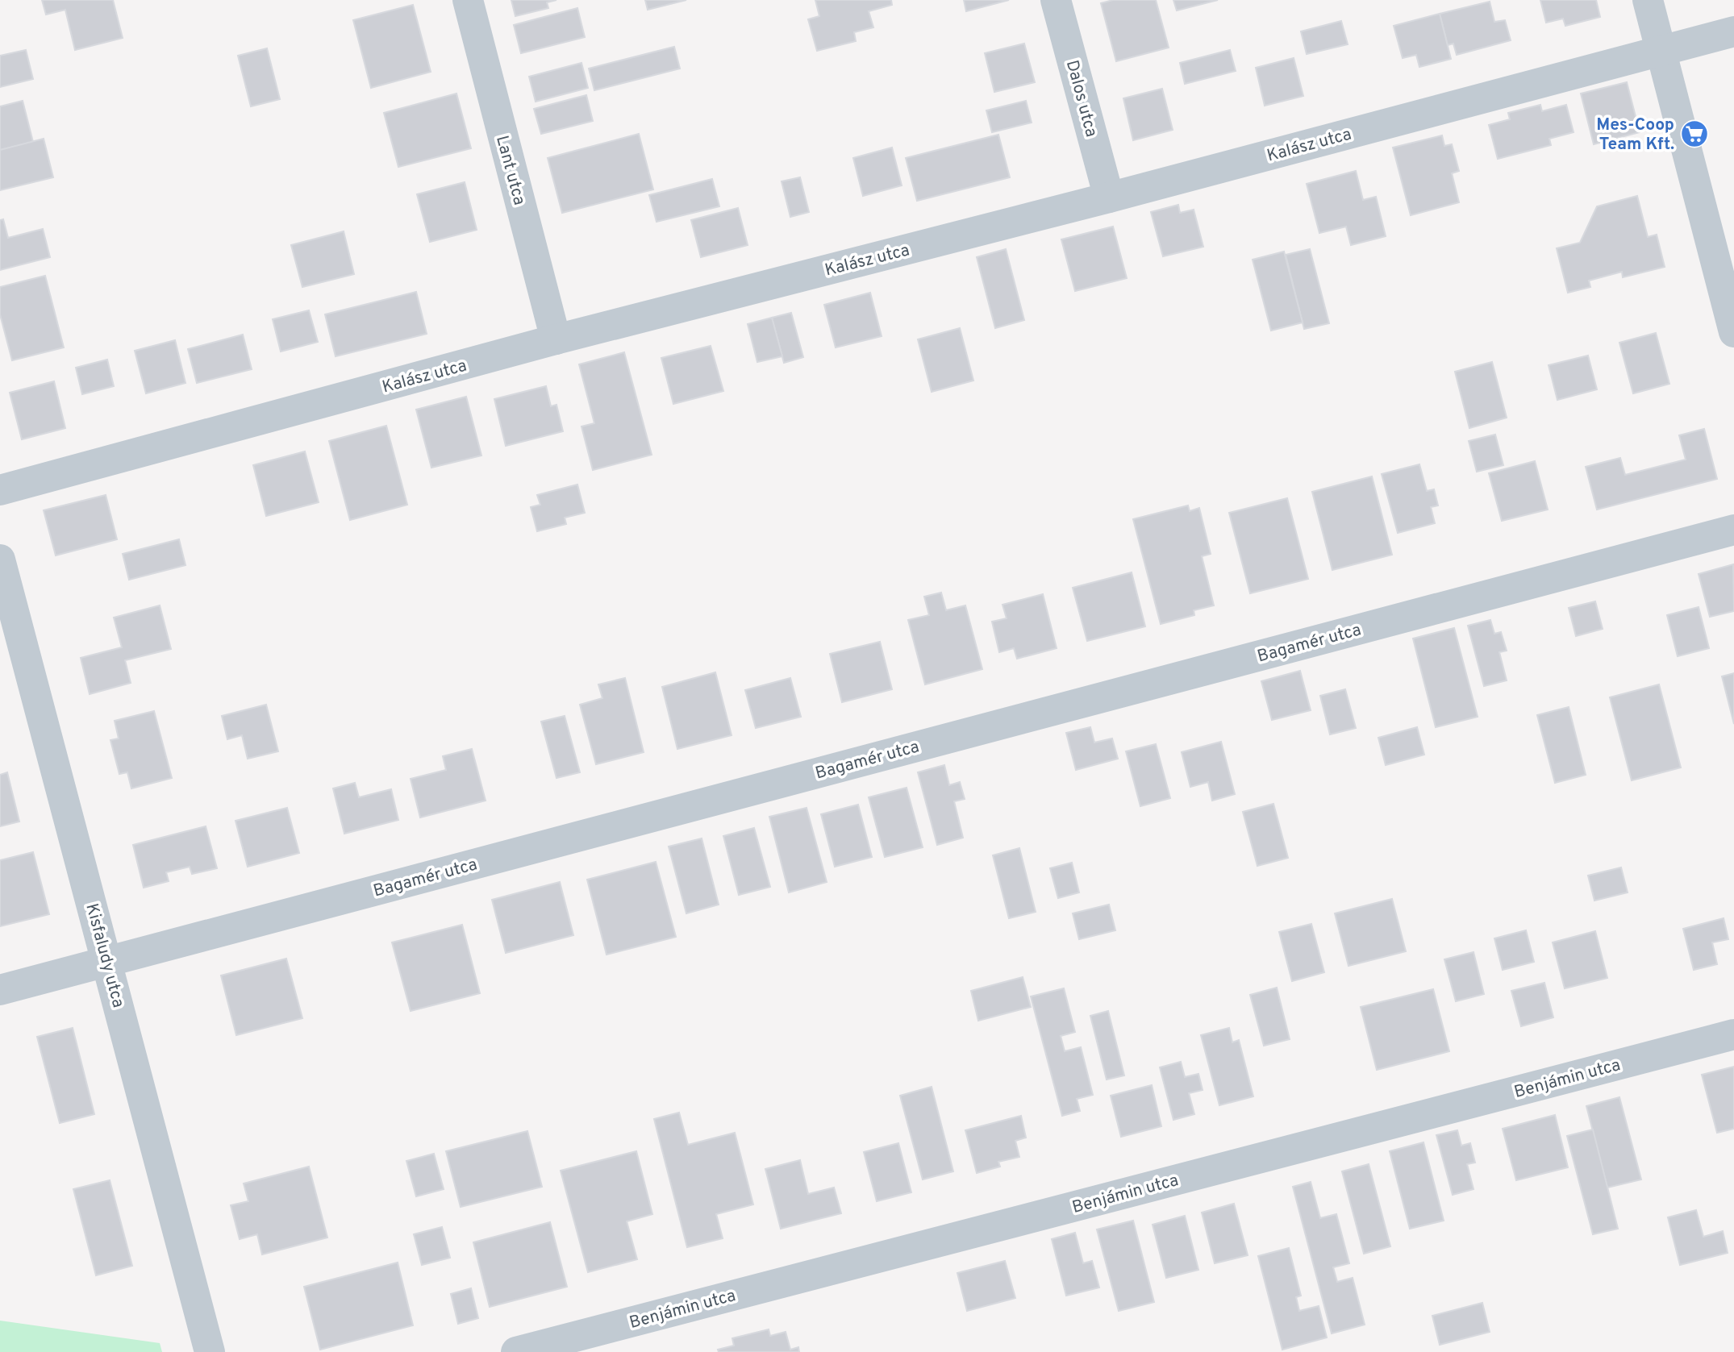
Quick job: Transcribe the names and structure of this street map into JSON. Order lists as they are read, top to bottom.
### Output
{
  "streets": {
    "street": [
      "Dalos utca",
      "Kalász utca",
      "Lant utca",
      "Bagamér utca",
      "Kisfaludy utca",
      "Benjámin utca"
    ]
  },
  "crossings": [
    ["Dalos utca", "Kalász utca"],
    ["Kalász utca", "Lant utca"],
    ["Bagamér utca", "Kisfaludy utca"]
  ],
  "places": {
    "supermarket": ["Mes-Coop Team Kft."]
  }
}
